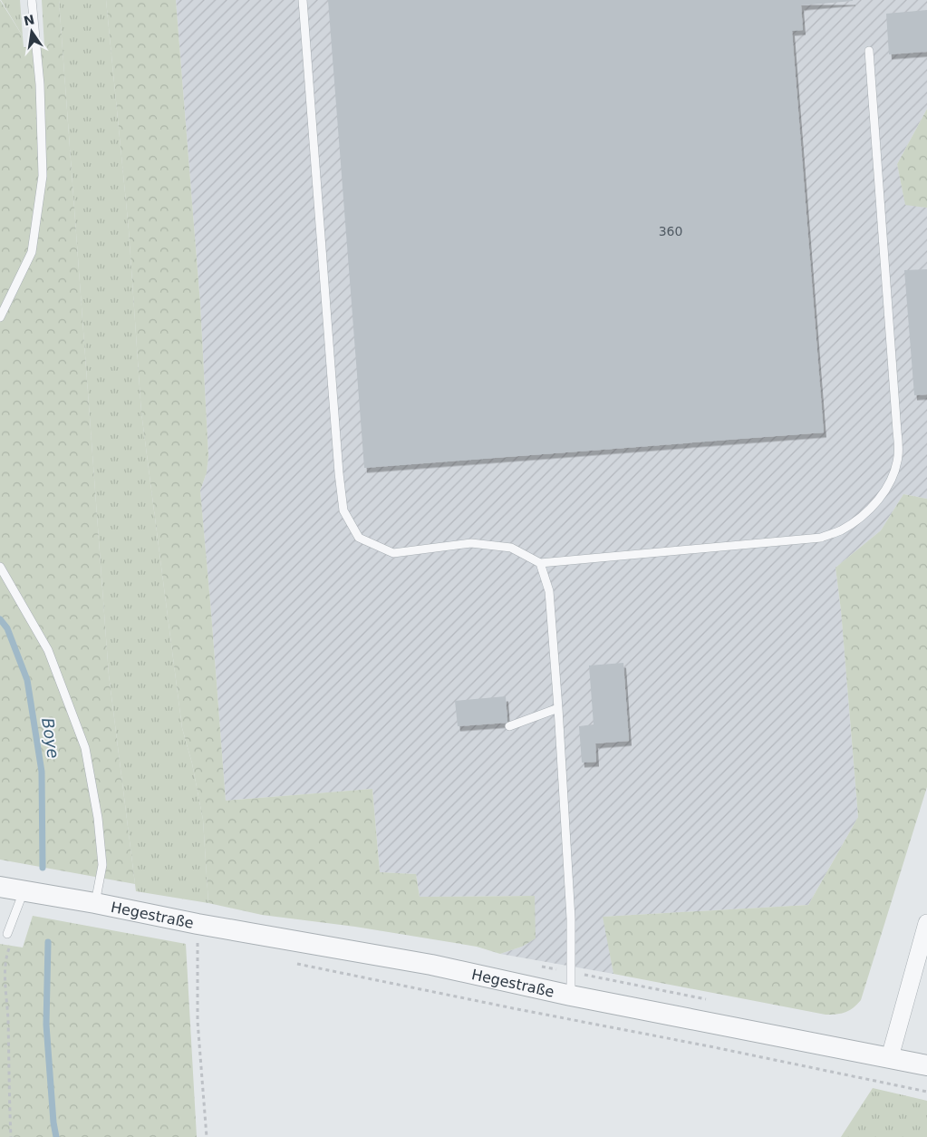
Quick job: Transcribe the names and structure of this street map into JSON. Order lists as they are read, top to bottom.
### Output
{
  "streets": {
    "street": ["Hegestraße"]
  },
  "water": ["Boye"],
  "house_numbers": ["360"],
  "north": "top"
}
